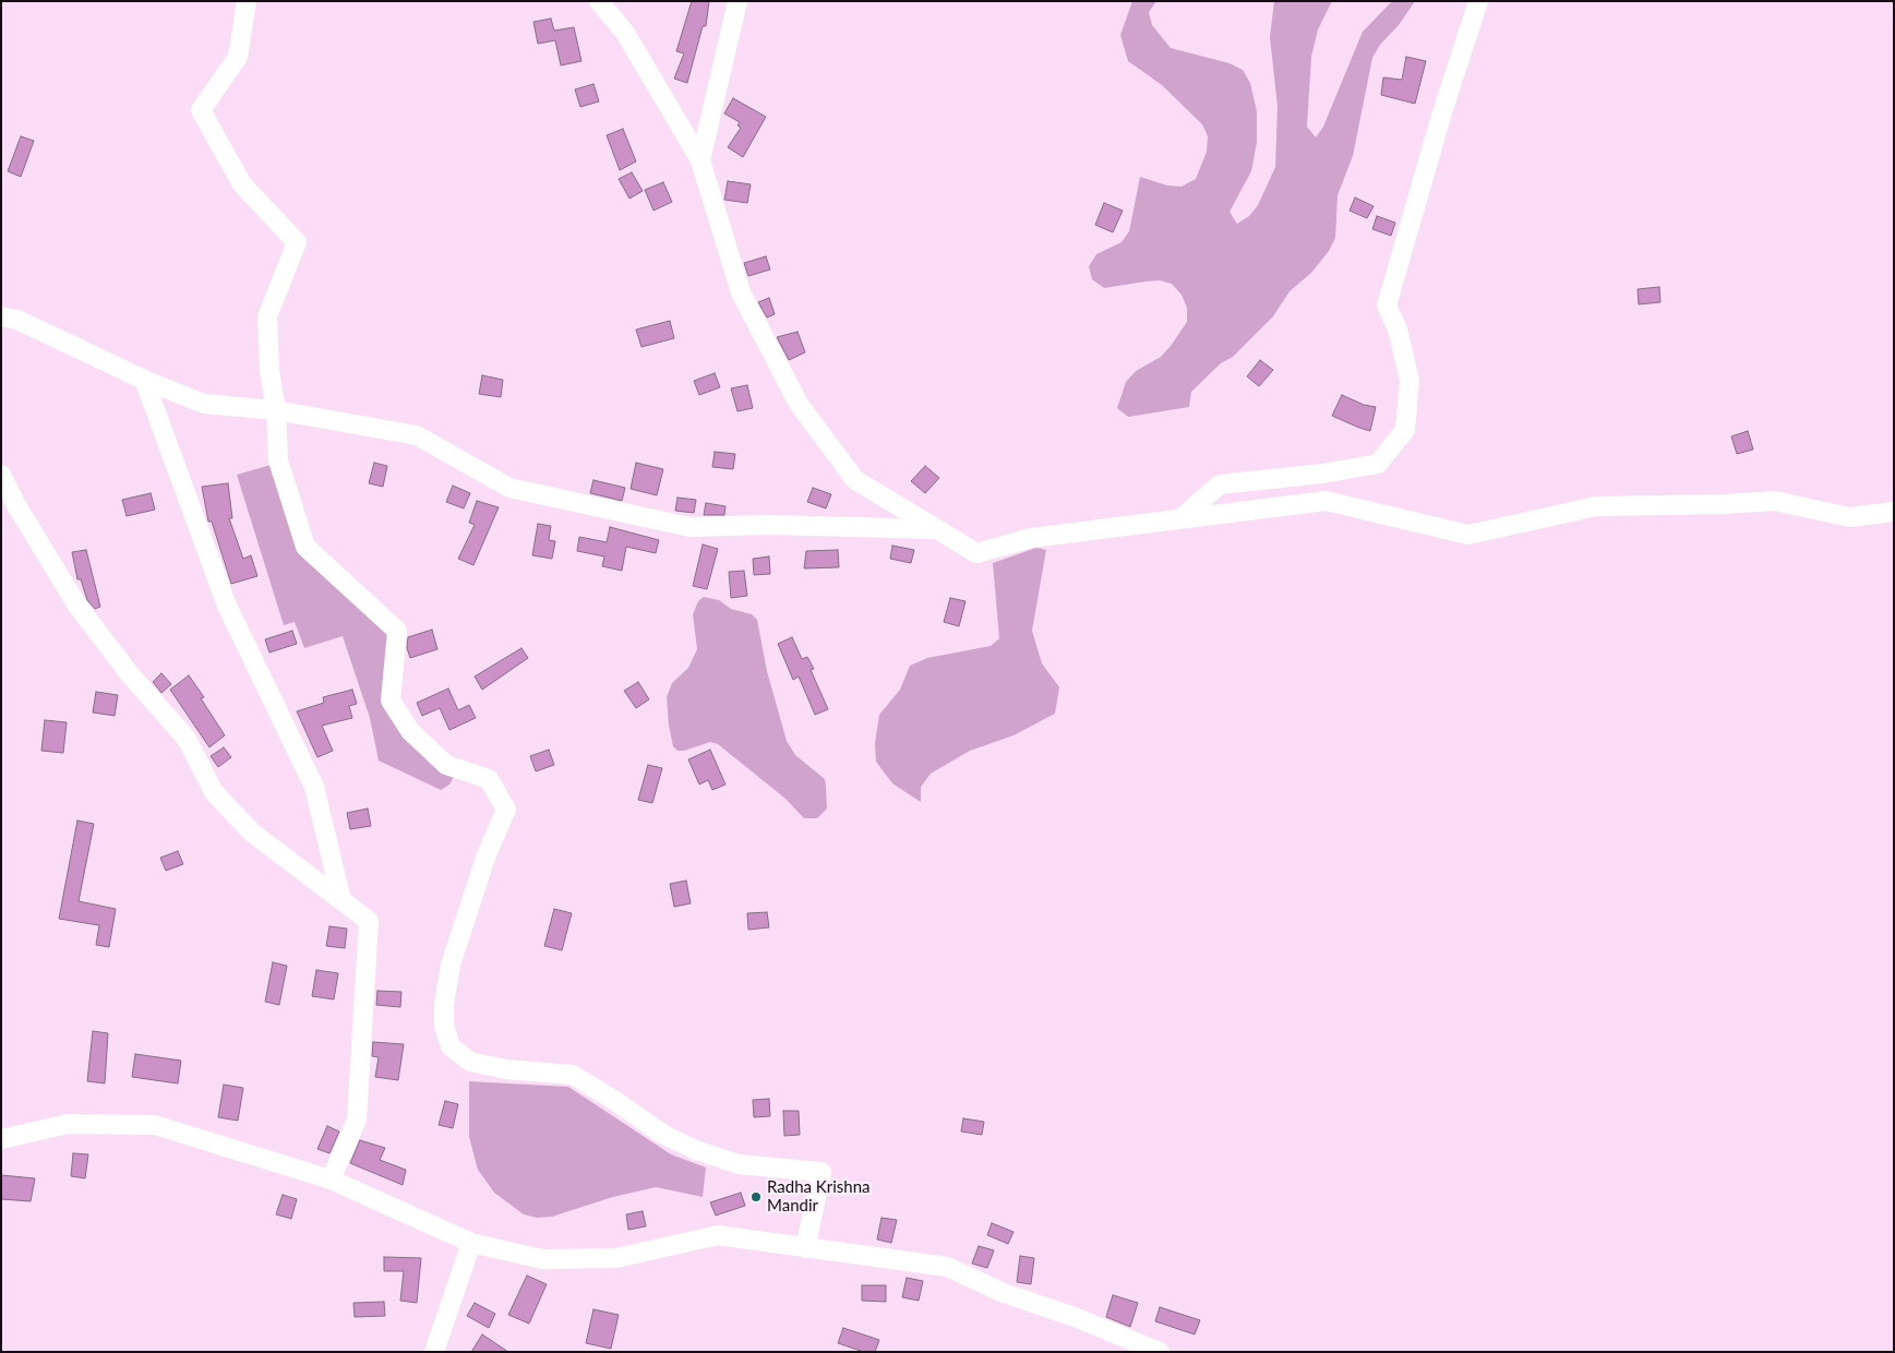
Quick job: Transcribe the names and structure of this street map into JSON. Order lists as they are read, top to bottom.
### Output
{
  "places": ["Radha Krishna Mandir"]
}
